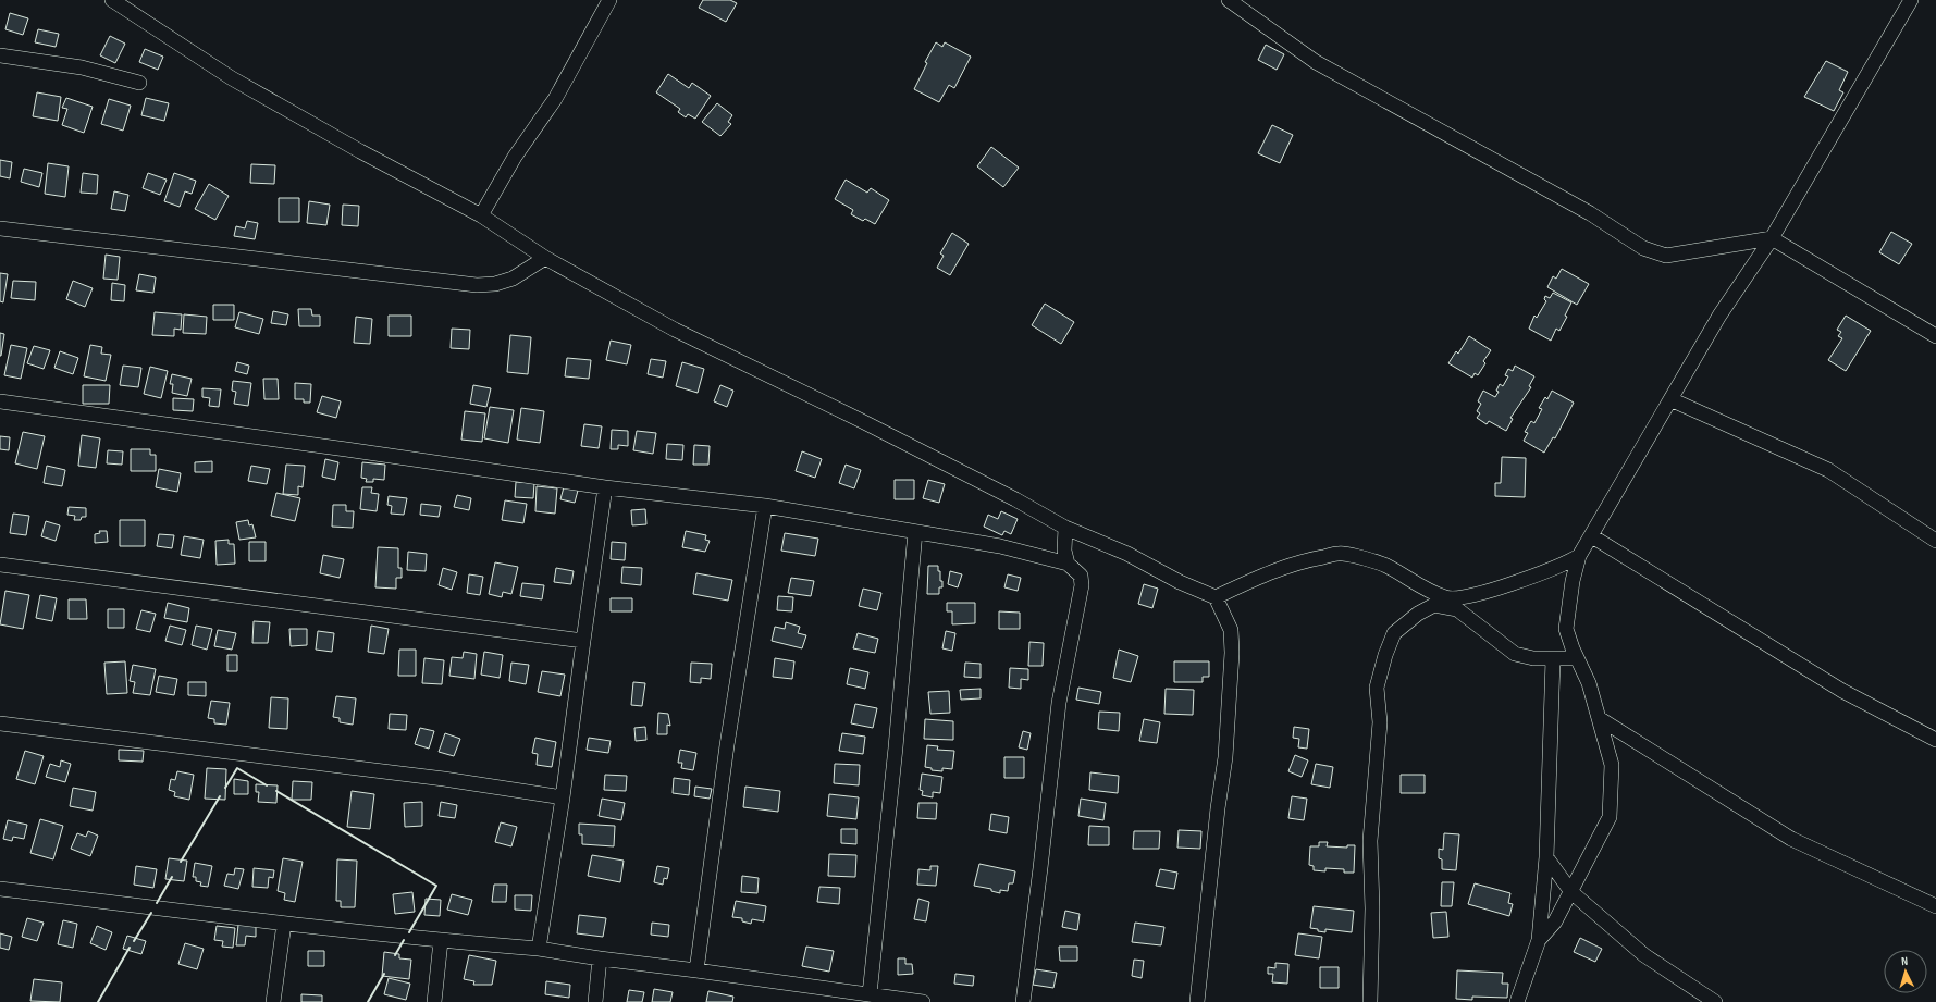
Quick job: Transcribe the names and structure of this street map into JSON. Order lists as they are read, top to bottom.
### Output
{
  "north": "top"
}
